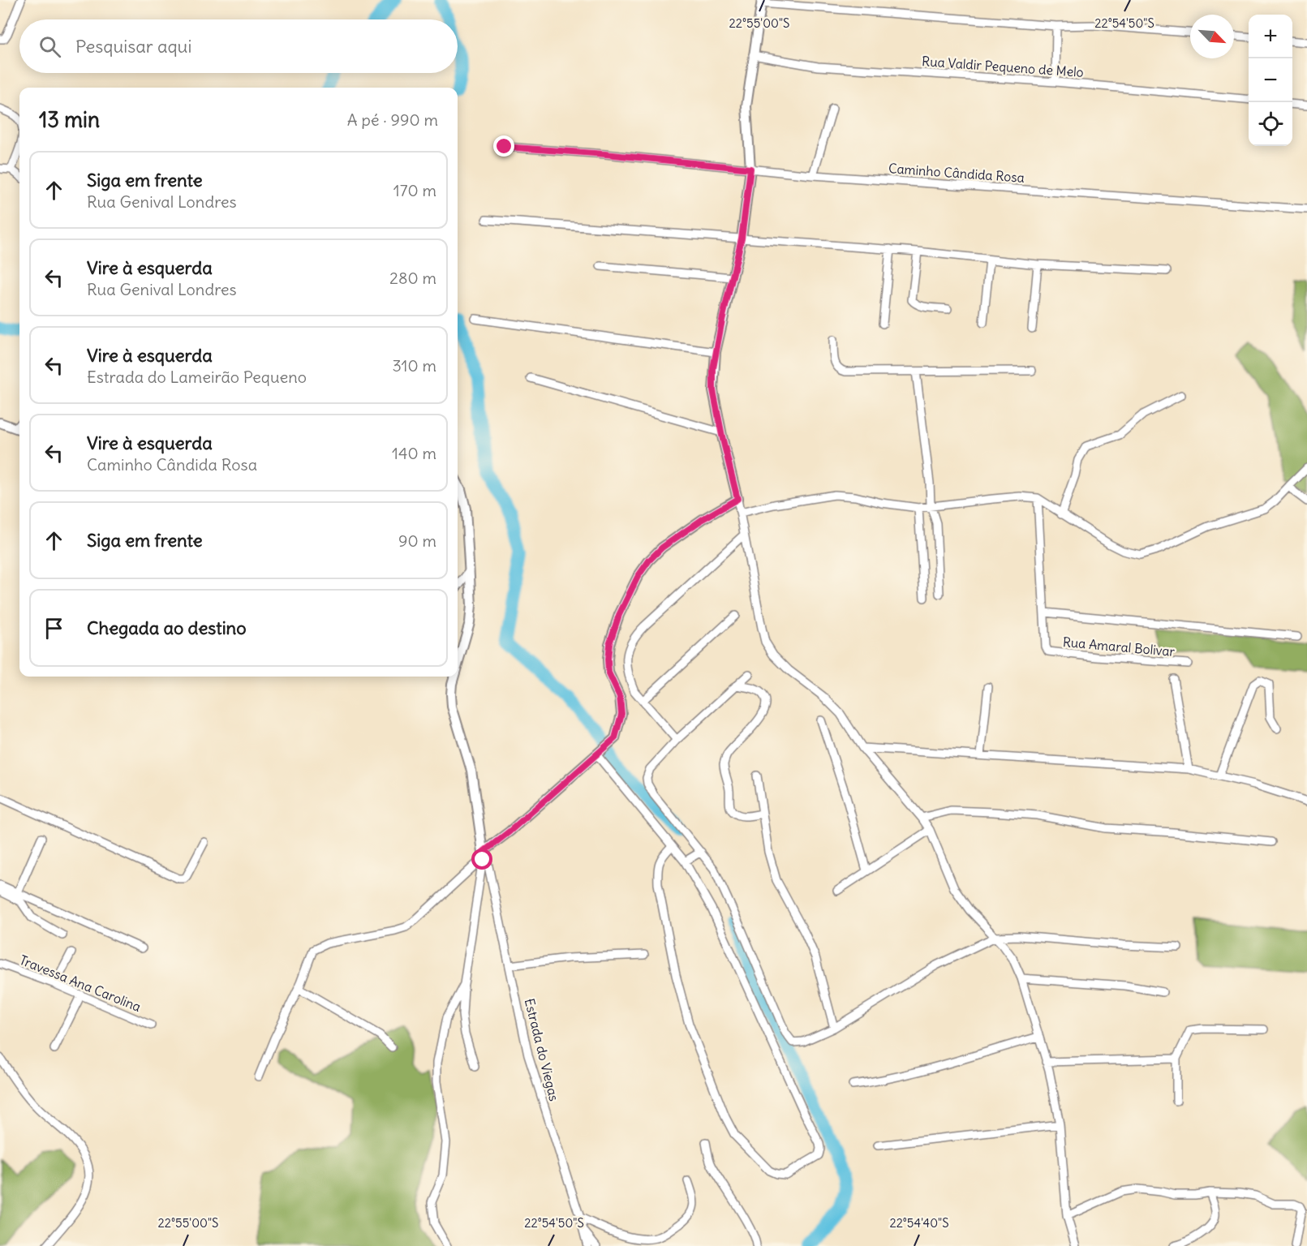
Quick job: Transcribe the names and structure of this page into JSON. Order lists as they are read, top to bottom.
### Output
{
  "streets": {
    "street": [
      "Rua Valdir Pequeno de Melo",
      "Caminho Cândida Rosa",
      "Rua Amaral Bolivar",
      "Travessa Ana Carolina",
      "Estrada do Viegas"
    ]
  },
  "north": "bottom right",
  "page": {
    "map_buttons": ["+", "−"],
    "search": "Pesquisar aqui",
    "heading": ["13 min", "A pé · 990 m"],
    "list": [
      ["Siga em frente", "Rua Genival Londres", "170 m"],
      ["Vire à esquerda", "Rua Genival Londres", "280 m"],
      ["Vire à esquerda", "Estrada do Lameirão Pequeno", "310 m"],
      ["Vire à esquerda", "Caminho Cândida Rosa", "140 m"],
      ["Siga em frente", "90 m"],
      "Chegada ao destino"
    ]
  },
  "coordinates": ["22°55'00\"S", "22°54'50\"S", "22°54'40\"S"]
}
